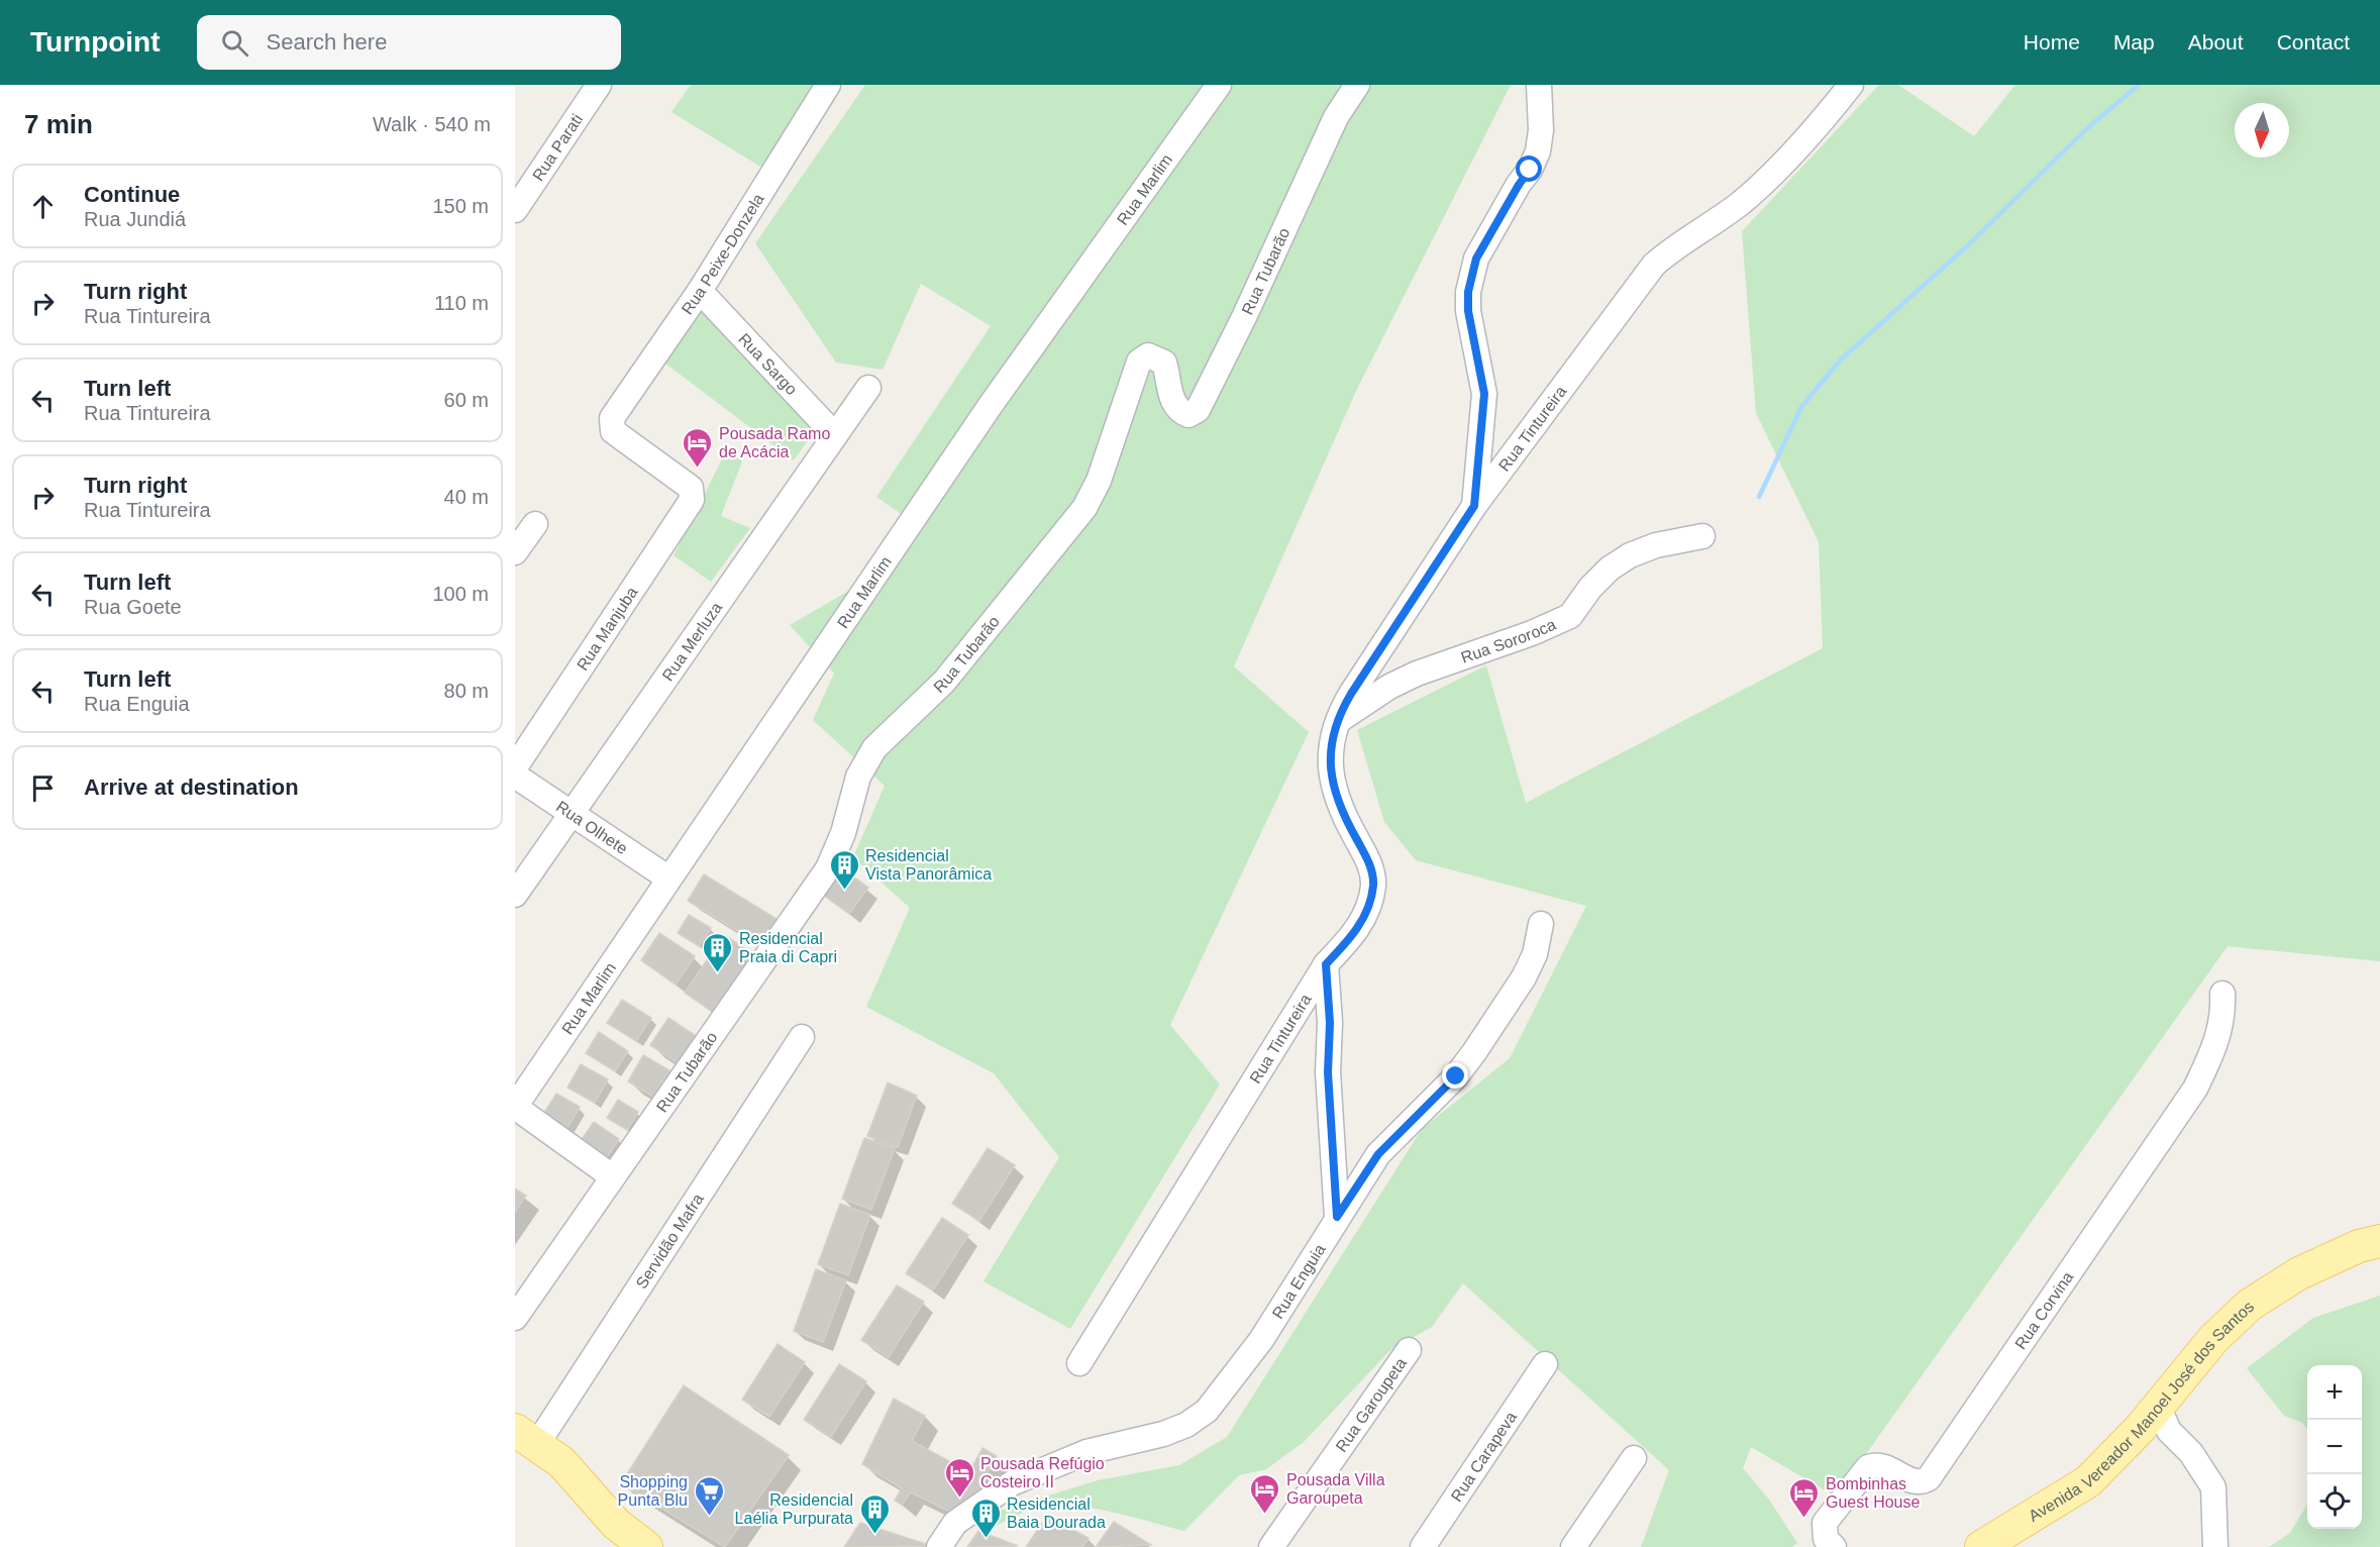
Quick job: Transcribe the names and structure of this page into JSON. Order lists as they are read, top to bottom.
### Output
{
  "streets": {
    "main road": ["Avenida Vereador Manoel José dos Santos"],
    "street": [
      "Rua Parati",
      "Rua Marlim",
      "Rua Peixe-Donzela",
      "Rua Tubarão",
      "Rua Sargo",
      "Rua Tintureira",
      "Rua Manjuba",
      "Rua Sororoca",
      "Rua Merluza",
      "Rua Olhete",
      "Servidão Mafra",
      "Rua Enguia",
      "Rua Corvina",
      "Rua Garoupeta",
      "Rua Carapeva"
    ]
  },
  "crossings": [
    ["Rua Marlim", "Rua Olhete"],
    ["Rua Peixe-Donzela", "Rua Sargo"],
    ["Rua Peixe-Donzela", "Rua Manjuba"],
    ["Rua Sargo", "Rua Merluza"],
    ["Rua Tintureira", "Rua Sororoca"],
    ["Rua Merluza", "Rua Olhete"]
  ],
  "places": {
    "hotel": [
      "Pousada Ramo de Acácia",
      "Pousada Refúgio Costeiro II",
      "Pousada Villa Garoupeta",
      "Bombinhas Guest House"
    ],
    "building": [
      "Residencial Vista Panorâmica",
      "Residencial Praia di Capri",
      "Residencial Laélia Purpurata",
      "Residencial Baia Dourada"
    ],
    "supermarket": ["Shopping Punta Blu"]
  },
  "north": "bottom",
  "page": {
    "header": "Turnpoint",
    "search": "Search here",
    "nav": [
      "Home",
      "Map",
      "About",
      "Contact"
    ],
    "heading": ["7 min", "Walk · 540 m"],
    "list": [
      ["Continue", "Rua Jundiá", "150 m"],
      ["Turn right", "Rua Tintureira", "110 m"],
      ["Turn left", "Rua Tintureira", "60 m"],
      ["Turn right", "Rua Tintureira", "40 m"],
      ["Turn left", "Rua Goete", "100 m"],
      ["Turn left", "Rua Enguia", "80 m"],
      "Arrive at destination"
    ],
    "map_buttons": ["+", "−"]
  }
}
